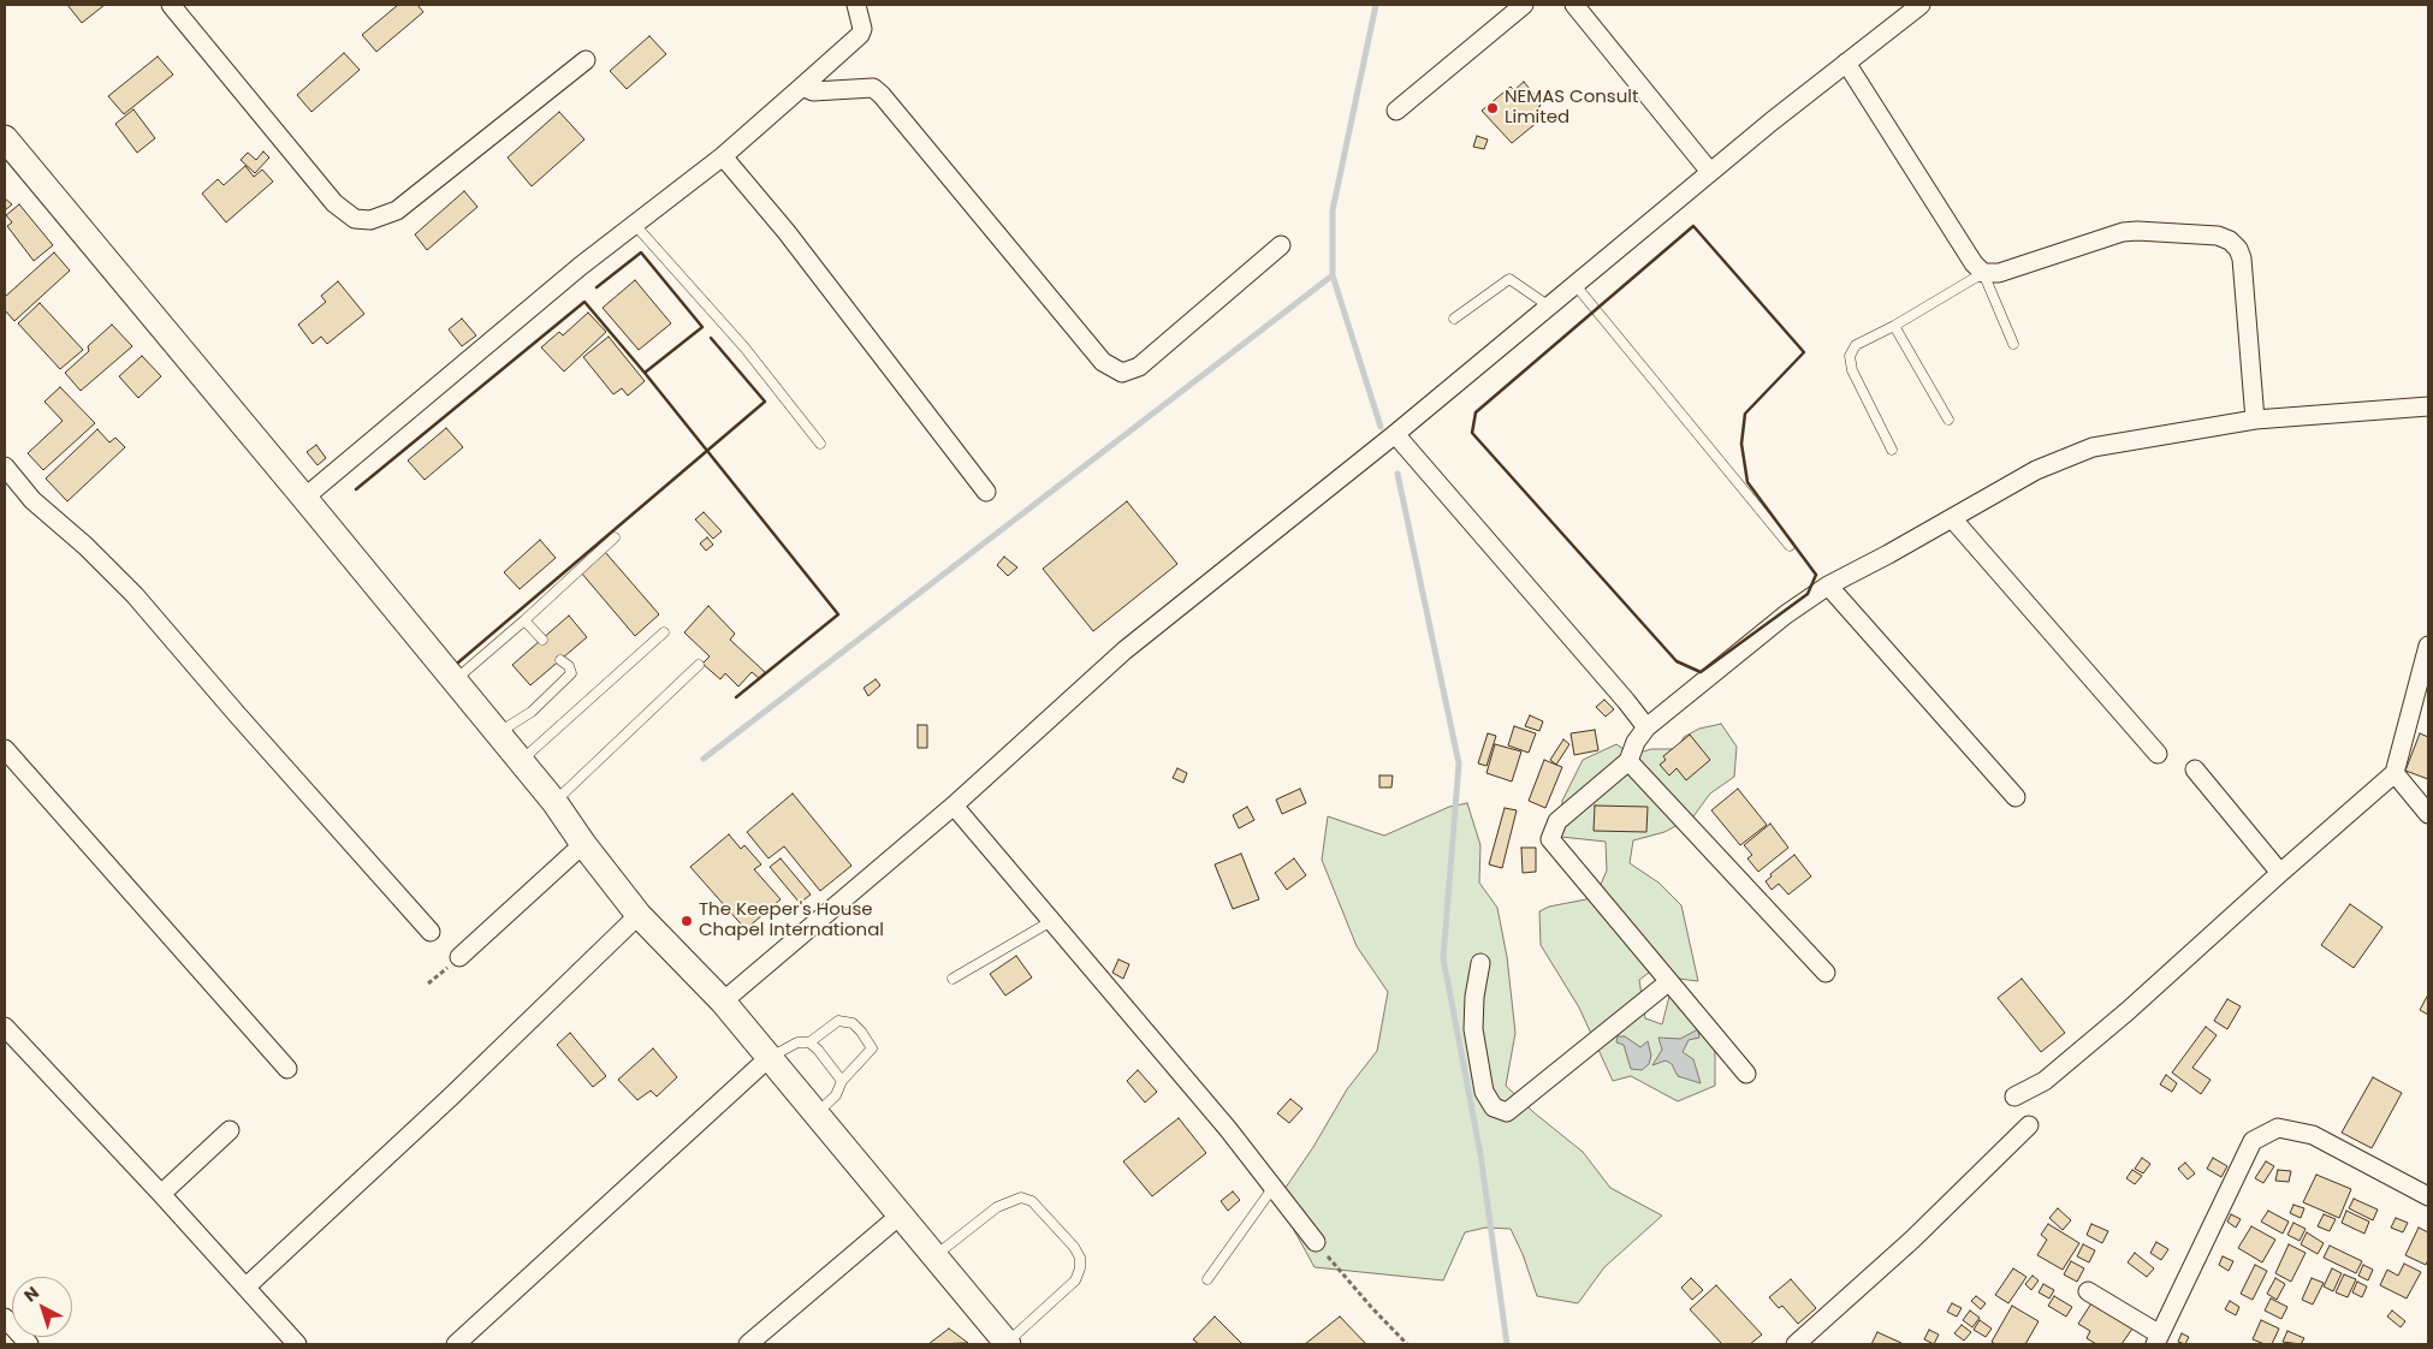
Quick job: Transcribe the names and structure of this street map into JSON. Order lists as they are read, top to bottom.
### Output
{
  "places": ["NEMAS Consult Limited", "The Keeper's House Chapel International"],
  "north": "top left"
}
